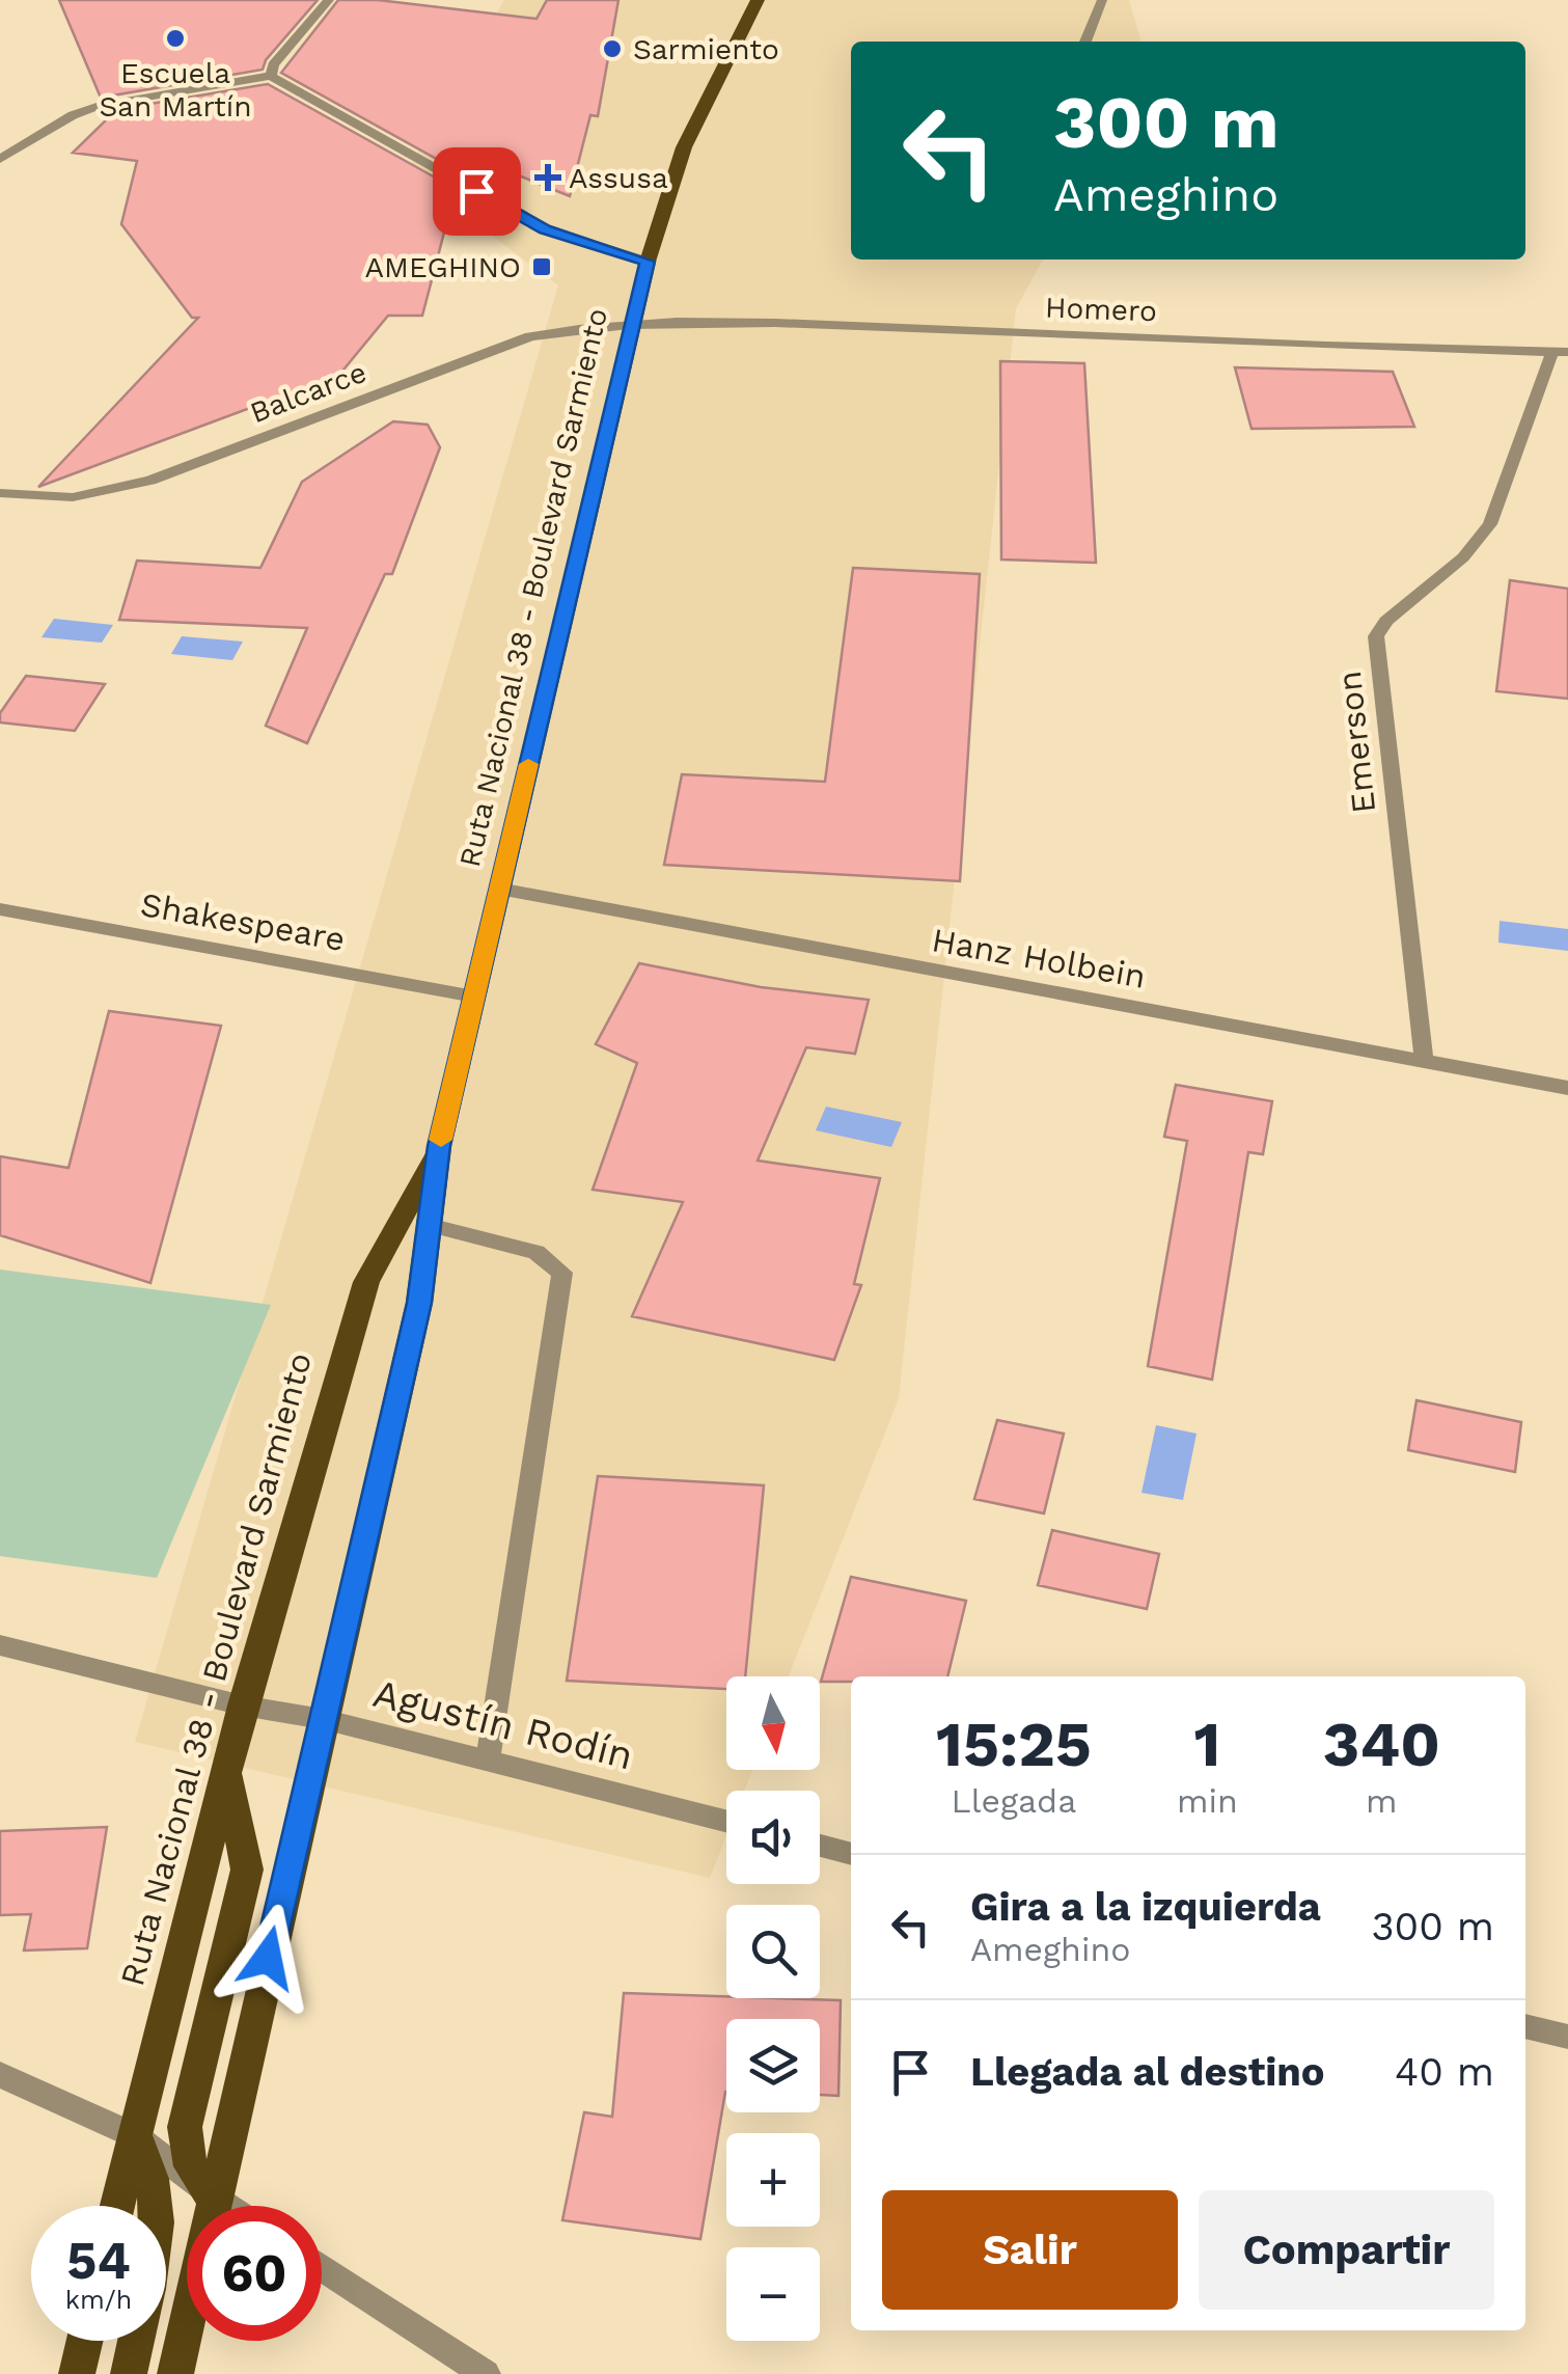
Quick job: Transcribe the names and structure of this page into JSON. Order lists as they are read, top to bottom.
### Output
{
  "streets": {
    "main road": ["Ruta Nacional 38 - Boulevard Sarmiento"],
    "street": [
      "Homero",
      "Balcarce",
      "Emerson",
      "Shakespeare",
      "Hanz Holbein",
      "Agustín Rodín"
    ]
  },
  "crossings": [
    ["Homero", "Balcarce"],
    ["Homero", "Ruta Nacional 38 - Boulevard Sarmiento"],
    ["Homero", "Emerson"],
    ["Balcarce", "Ruta Nacional 38 - Boulevard Sarmiento"],
    ["Ruta Nacional 38 - Boulevard Sarmiento", "Shakespeare"],
    ["Ruta Nacional 38 - Boulevard Sarmiento", "Hanz Holbein"],
    ["Ruta Nacional 38 - Boulevard Sarmiento", "Agustín Rodín"],
    ["Emerson", "Hanz Holbein"]
  ],
  "places": {
    "other": ["Escuela San Martín", "Sarmiento"],
    "health": ["Assusa"],
    "transit": ["AMEGHINO"]
  },
  "north": "bottom",
  "page": {
    "turn": ["300 m", "Ameghino"],
    "map_buttons": ["+", "−"],
    "eta": [
      "15:25",
      "Llegada",
      "1",
      "min",
      "340",
      "m"
    ],
    "list": [
      {
        "name": "Gira a la izquierda",
        "note": "Ameghino",
        "value": "300 m"
      },
      {
        "name": "Llegada al destino",
        "value": "40 m"
      }
    ],
    "buttons": ["Salir", "Compartir"],
    "speed": "54 km/h",
    "limit": "60"
  }
}
